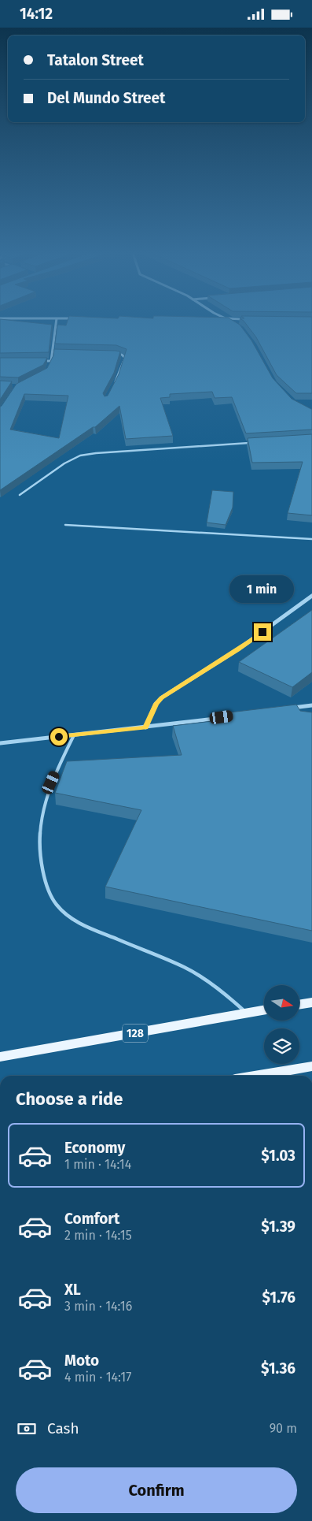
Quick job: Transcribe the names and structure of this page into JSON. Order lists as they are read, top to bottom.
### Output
{
  "streets": {
    "main road": ["128"]
  },
  "north": "right",
  "page": {
    "status": "14:12",
    "banner": ["Tatalon Street", "Del Mundo Street"],
    "bubble": "1 min",
    "heading": "Choose a ride",
    "list": [
      {
        "name": "Economy",
        "note": "1 min · 14:14",
        "value": "$1.03"
      },
      {
        "name": "Comfort",
        "note": "2 min · 14:15",
        "value": "$1.39"
      },
      {
        "name": "XL",
        "note": "3 min · 14:16",
        "value": "$1.76"
      },
      {
        "name": "Moto",
        "note": "4 min · 14:17",
        "value": "$1.36"
      }
    ],
    "pay": ["Cash", "90 m"],
    "buttons": "Confirm"
  }
}
